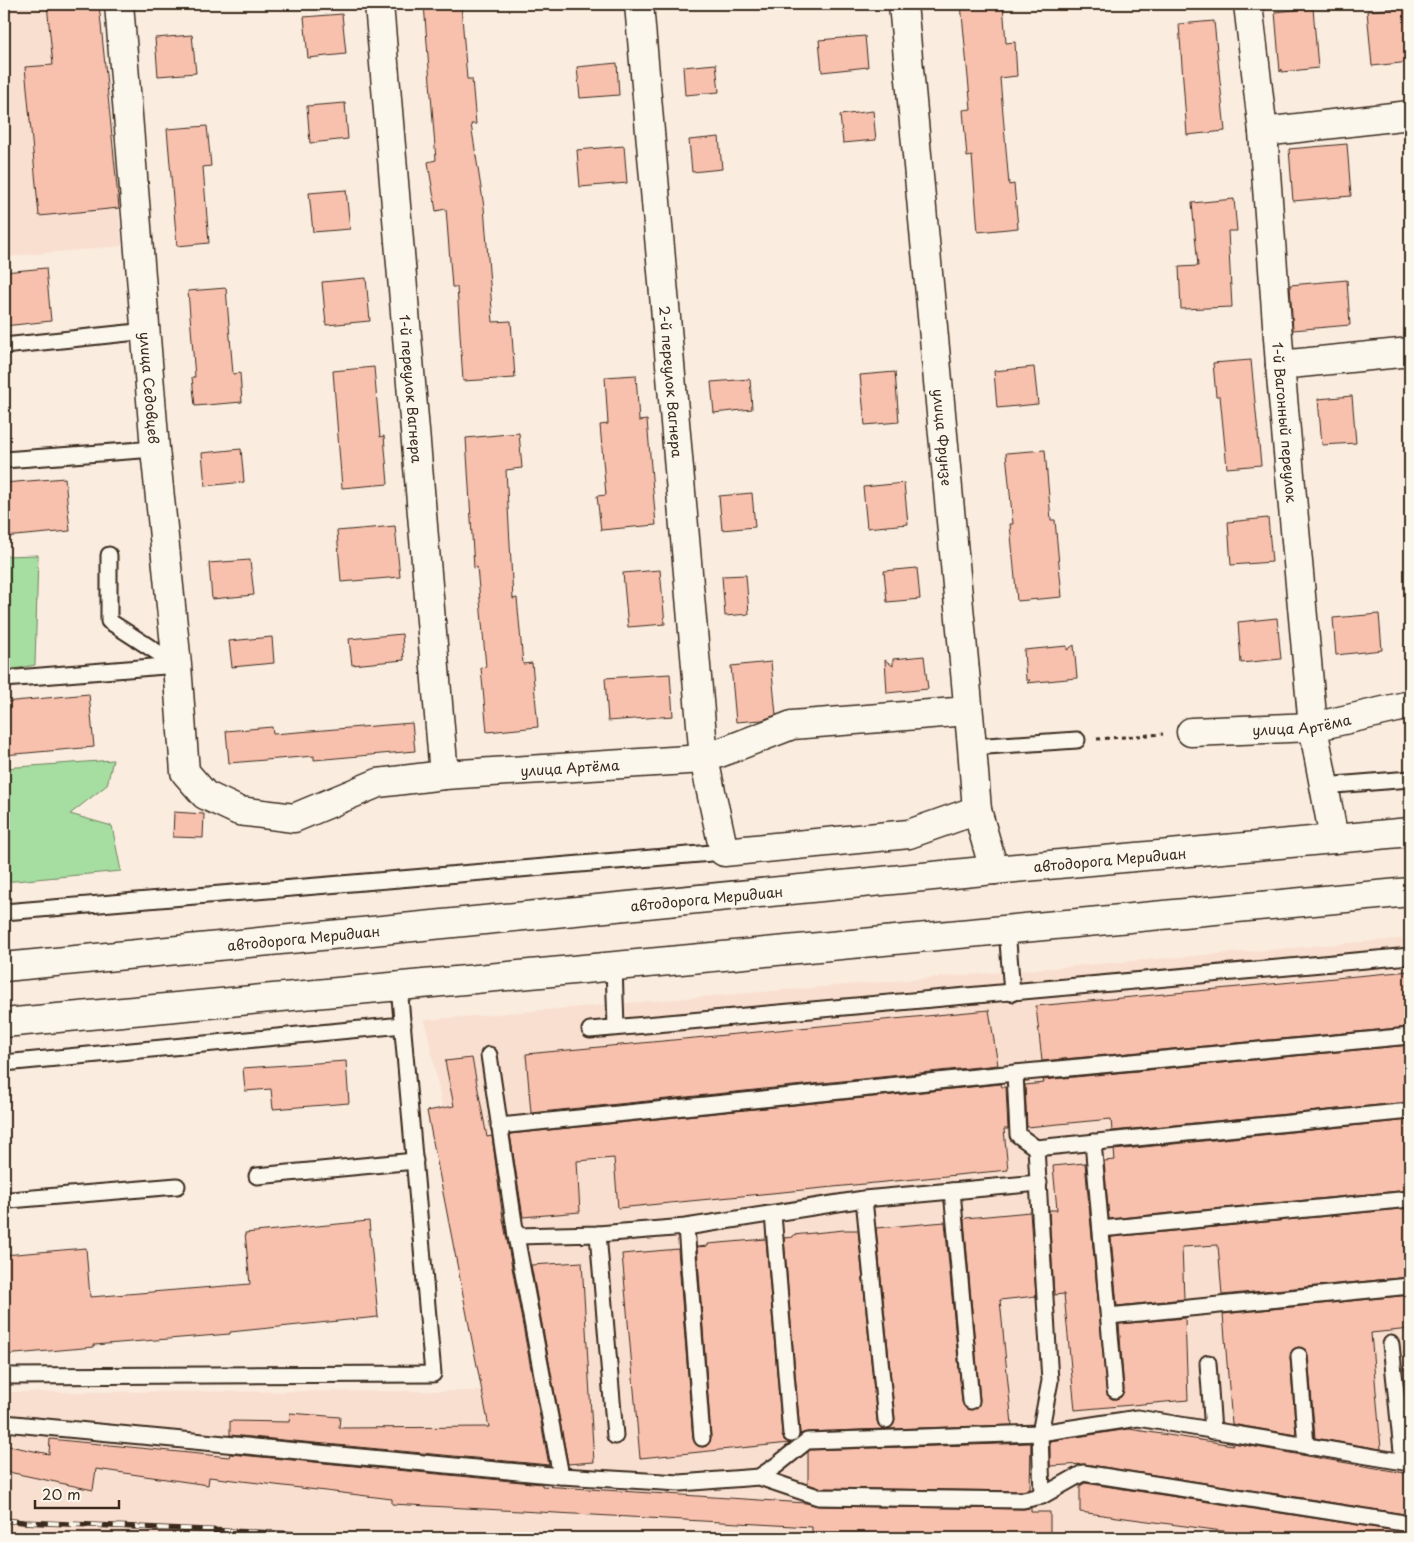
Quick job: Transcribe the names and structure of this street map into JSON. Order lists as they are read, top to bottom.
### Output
{
  "streets": {
    "street": [
      "2-й переулок Вагнера",
      "улица Седовцев",
      "1-й переулок Вагнера",
      "1-й Вагонный переулок",
      "улица Фрунзе",
      "улица Артёма",
      "автодорога Меридиан"
    ]
  },
  "crossings": [
    ["2-й переулок Вагнера", "улица Артёма"],
    ["улица Седовцев", "улица Артёма"],
    ["1-й переулок Вагнера", "улица Артёма"],
    ["1-й Вагонный переулок", "улица Артёма"],
    ["1-й Вагонный переулок", "автодорога Меридиан"],
    ["улица Фрунзе", "улица Артёма"],
    ["улица Фрунзе", "автодорога Меридиан"]
  ],
  "scale_bar": "20 m"
}
